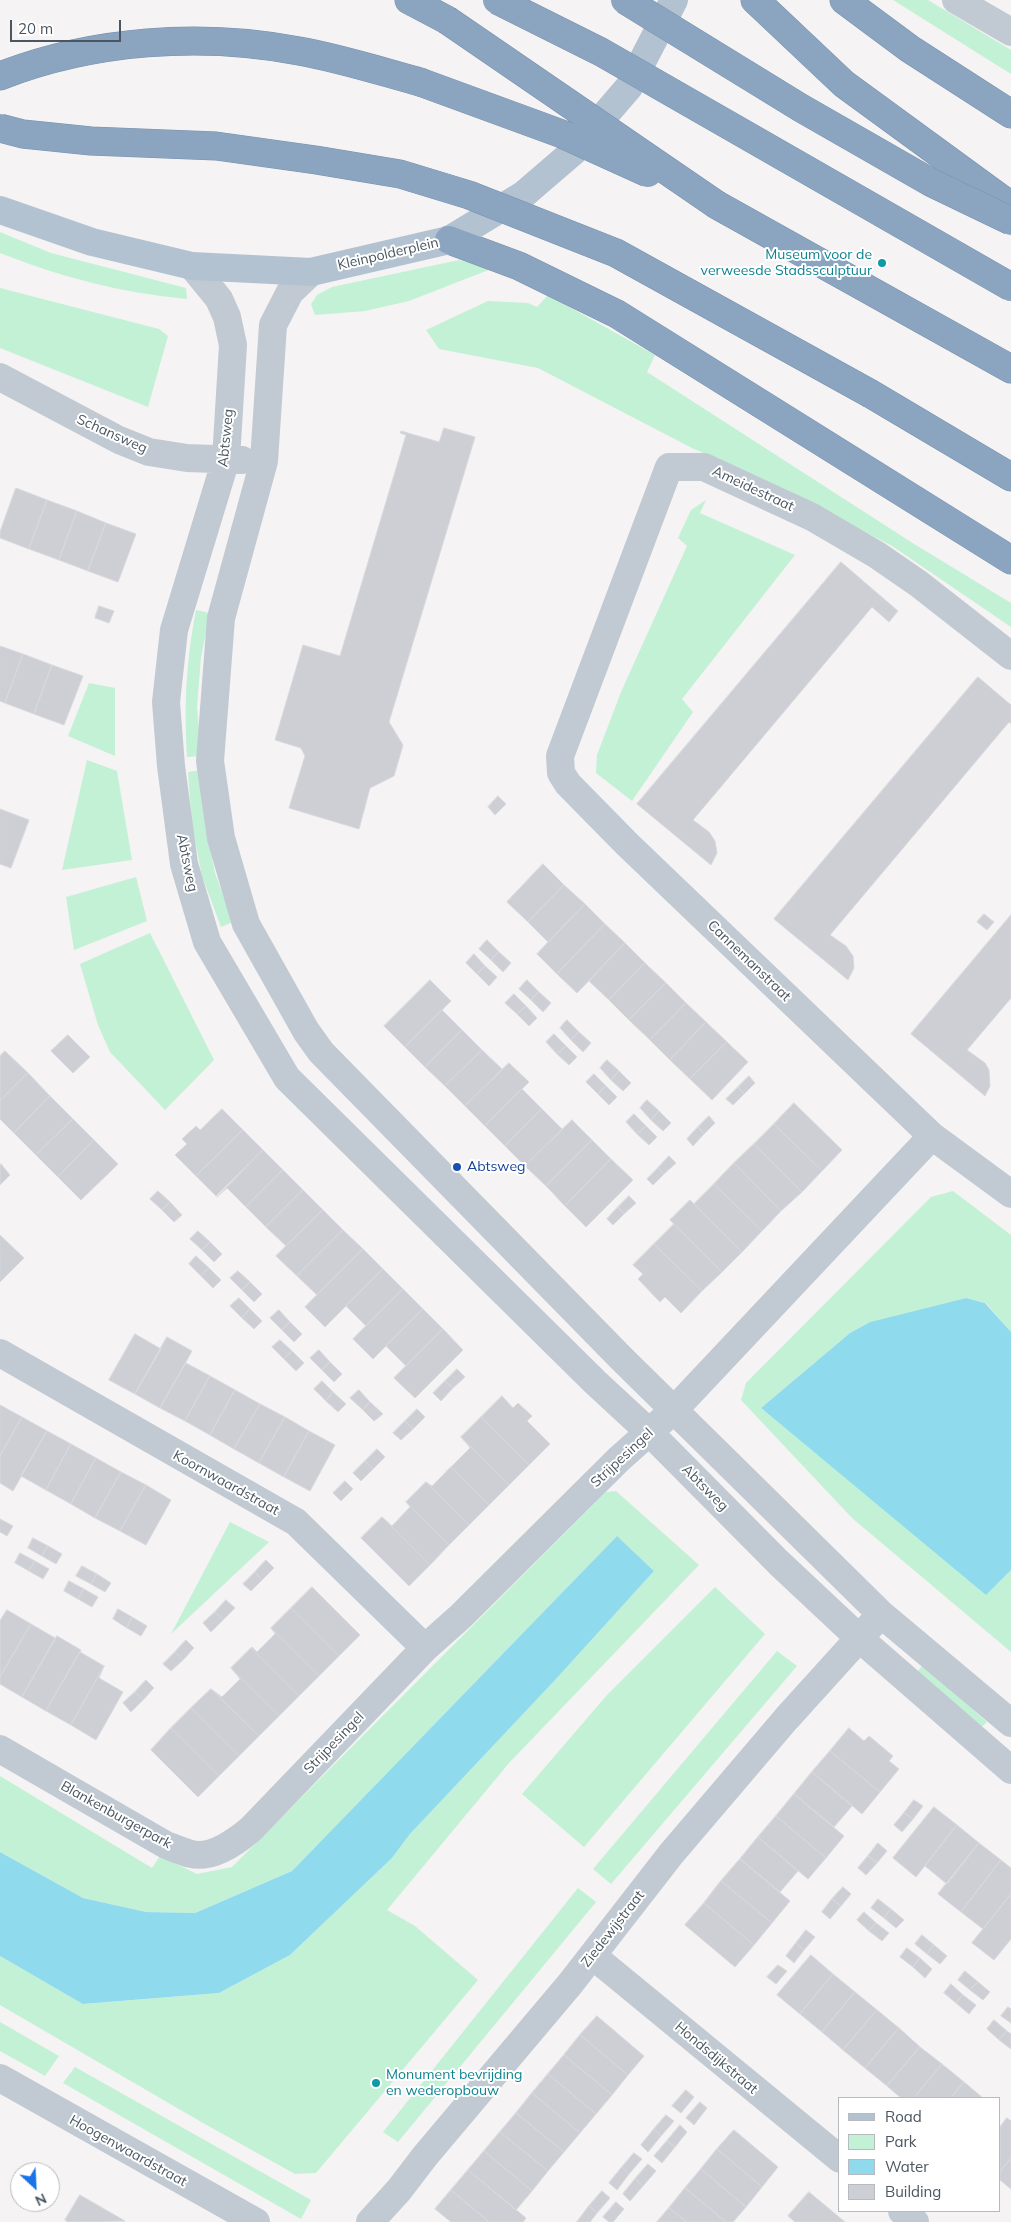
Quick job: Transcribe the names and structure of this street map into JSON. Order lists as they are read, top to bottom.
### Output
{
  "streets": {
    "main road": ["Kleinpolderplein"],
    "street": [
      "Schansweg",
      "Abtsweg",
      "Ameidestraat",
      "Cannemanstraat",
      "Strijpesingel",
      "Koornwaardstraat",
      "Blankenburgerpark",
      "Ziedewijstraat",
      "Hondsdijkstraat",
      "Hoogenwaardstraat"
    ]
  },
  "crossings": [
    ["Kleinpolderplein", "Abtsweg"],
    ["Schansweg", "Abtsweg"],
    ["Abtsweg", "Strijpesingel"],
    ["Abtsweg", "Ziedewijstraat"],
    ["Ameidestraat", "Cannemanstraat"],
    ["Cannemanstraat", "Strijpesingel"],
    ["Strijpesingel", "Koornwaardstraat"],
    ["Strijpesingel", "Blankenburgerpark"],
    ["Ziedewijstraat", "Hondsdijkstraat"]
  ],
  "places": ["Museum voor de verweesde Stadssculptuur", "Abtsweg", "Monument bevrijding en wederopbouw"],
  "legend": [
    "Road",
    "Park",
    "Water",
    "Building"
  ],
  "scale_bar": "20 m",
  "north": "bottom right"
}
